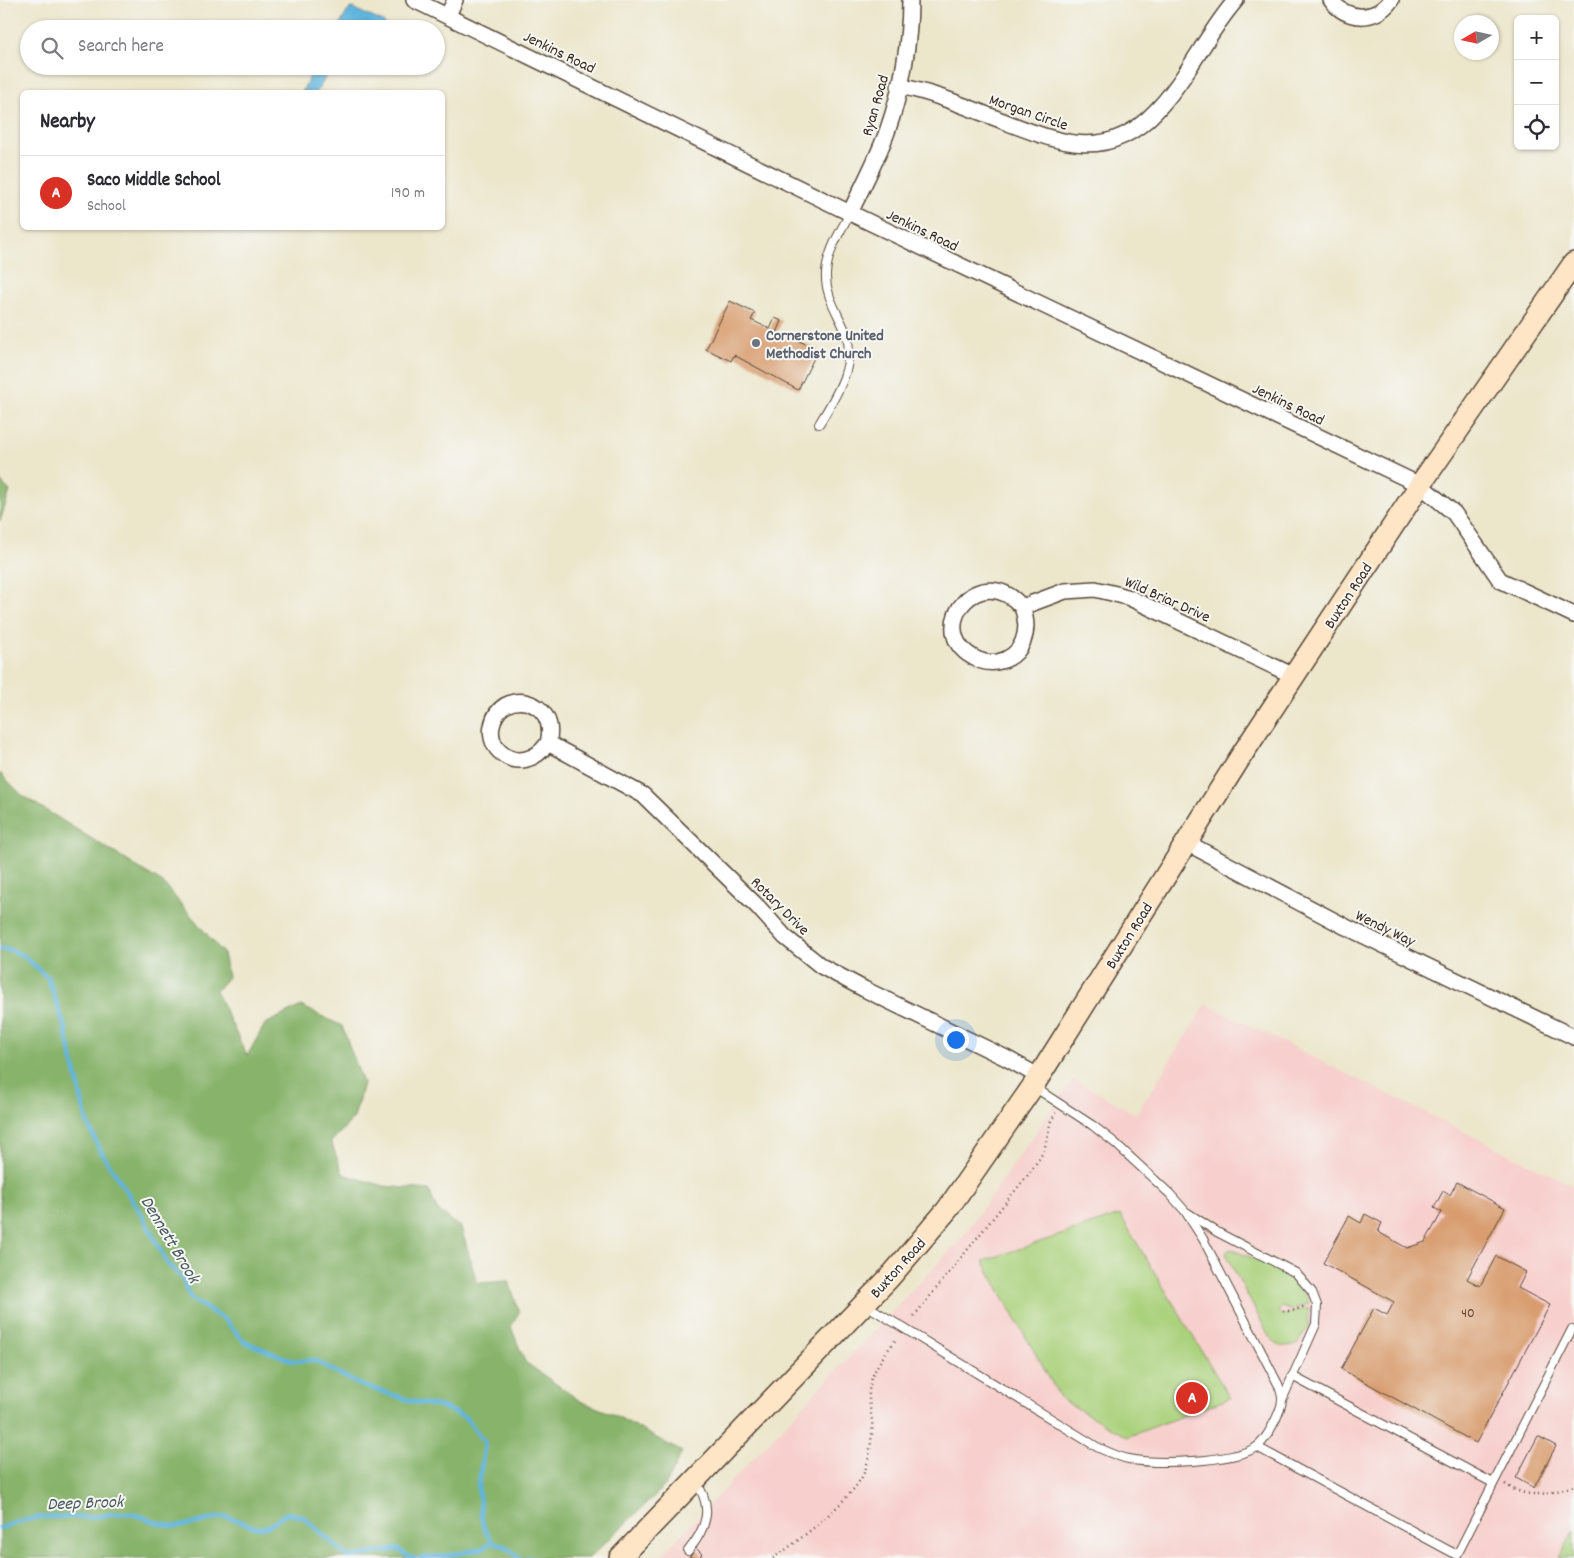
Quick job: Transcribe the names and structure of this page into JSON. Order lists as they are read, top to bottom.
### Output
{
  "streets": {
    "main road": ["Buxton Road"],
    "street": [
      "Jenkins Road",
      "Ryan Road",
      "Morgan Circle",
      "Wild Briar Drive",
      "Rotary Drive",
      "Wendy Way"
    ]
  },
  "crossings": [
    ["Jenkins Road", "Ryan Road"],
    ["Jenkins Road", "Buxton Road"],
    ["Ryan Road", "Morgan Circle"],
    ["Buxton Road", "Wild Briar Drive"],
    ["Buxton Road", "Rotary Drive"],
    ["Buxton Road", "Wendy Way"]
  ],
  "water": ["Dennett Brook", "Deep Brook"],
  "places": ["Cornerstone United Methodist Church"],
  "house_numbers": ["40"],
  "north": "left",
  "page": {
    "map_buttons": ["+", "−"],
    "search": "Search here",
    "heading": "Nearby",
    "list": [
      {
        "mark": "A",
        "name": "Saco Middle School",
        "note": "School",
        "value": "190 m"
      }
    ],
    "pins": "A"
  }
}
